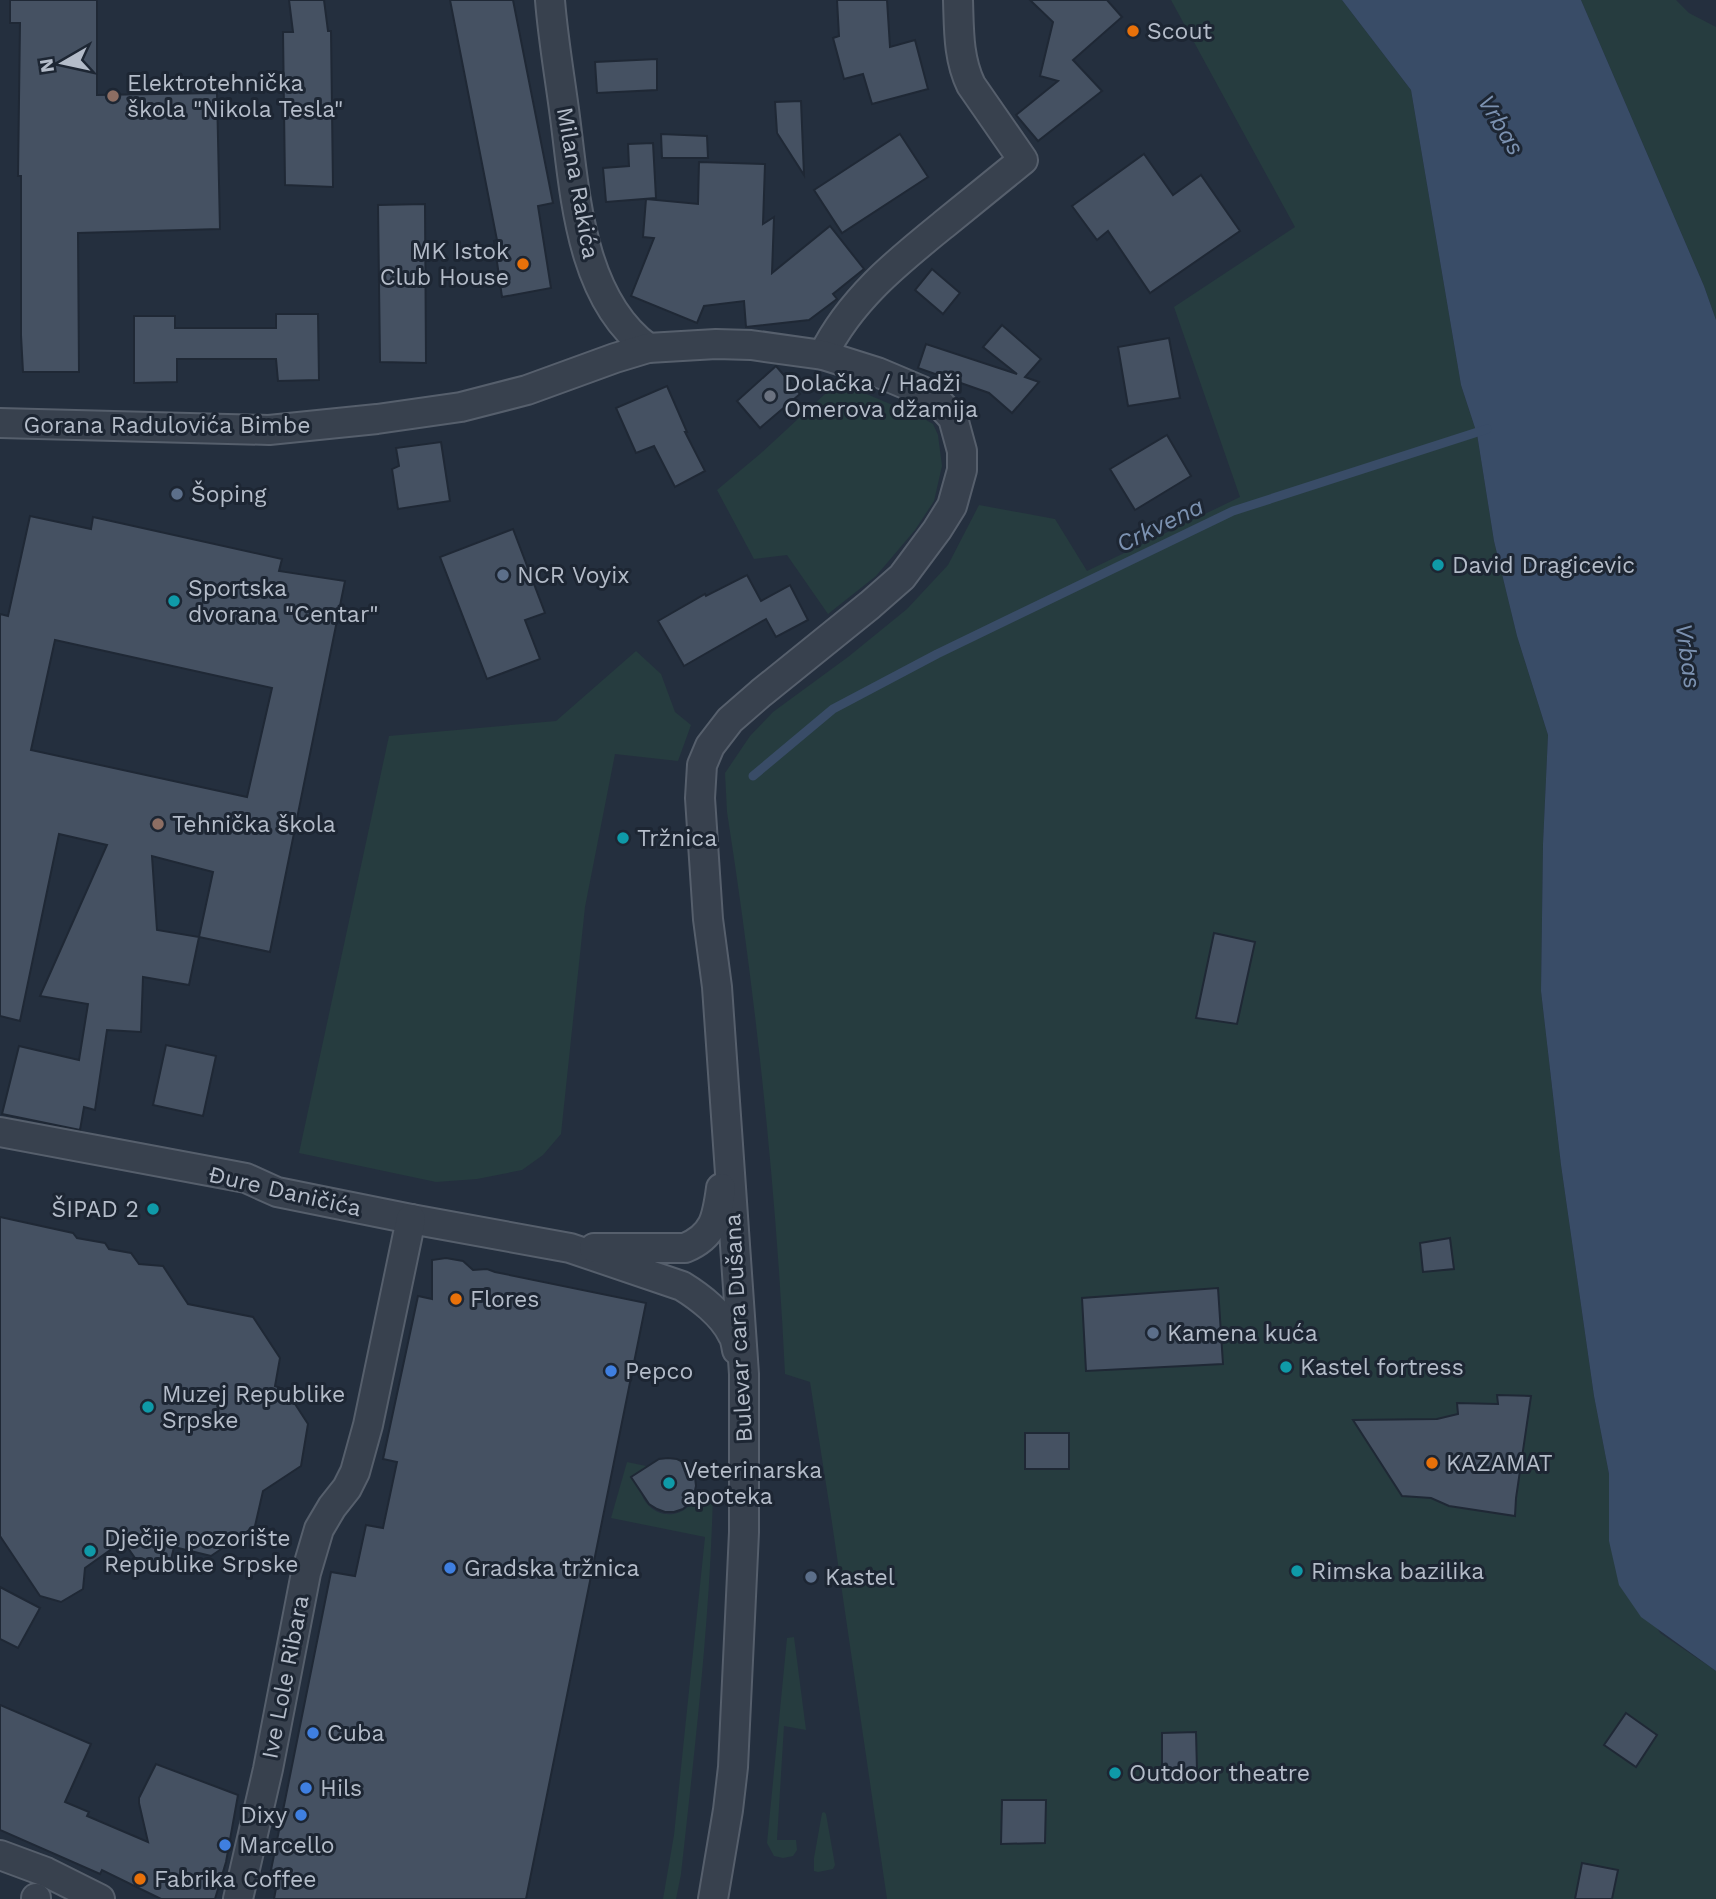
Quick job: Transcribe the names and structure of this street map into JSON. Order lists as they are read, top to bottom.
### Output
{
  "streets": {
    "street": [
      "Milana Rakića",
      "Gorana Radulovića Bimbe",
      "Đure Daničića",
      "Bulevar cara Dušana",
      "Ive Lole Ribara"
    ]
  },
  "crossings": [
    ["Milana Rakića", "Gorana Radulovića Bimbe"],
    ["Gorana Radulovića Bimbe", "Bulevar cara Dušana"],
    ["Đure Daničića", "Bulevar cara Dušana"],
    ["Đure Daničića", "Ive Lole Ribara"]
  ],
  "water": ["Vrbas", "Crkvena"],
  "places": [
    "Scout",
    "Elektrotehnička škola \"Nikola Tesla\"",
    "MK Istok Club House",
    "Dolačka / Hadži Omerova džamija",
    "Šoping",
    "David Dragicevic",
    "NCR Voyix",
    "Sportska dvorana \"Centar\"",
    "Tehnička škola",
    "Tržnica",
    "ŠIPAD 2",
    "Flores",
    "Kamena kuća",
    "Kastel fortress",
    "Pepco",
    "Muzej Republike Srpske",
    "KAZAMAT",
    "Veterinarska apoteka",
    "Dječije pozorište Republike Srpske",
    "Gradska tržnica",
    "Rimska bazilika",
    "Kastel",
    "Cuba",
    "Outdoor theatre",
    "Hils",
    "Dixy",
    "Marcello",
    "Fabrika Coffee"
  ],
  "north": "left"
}
